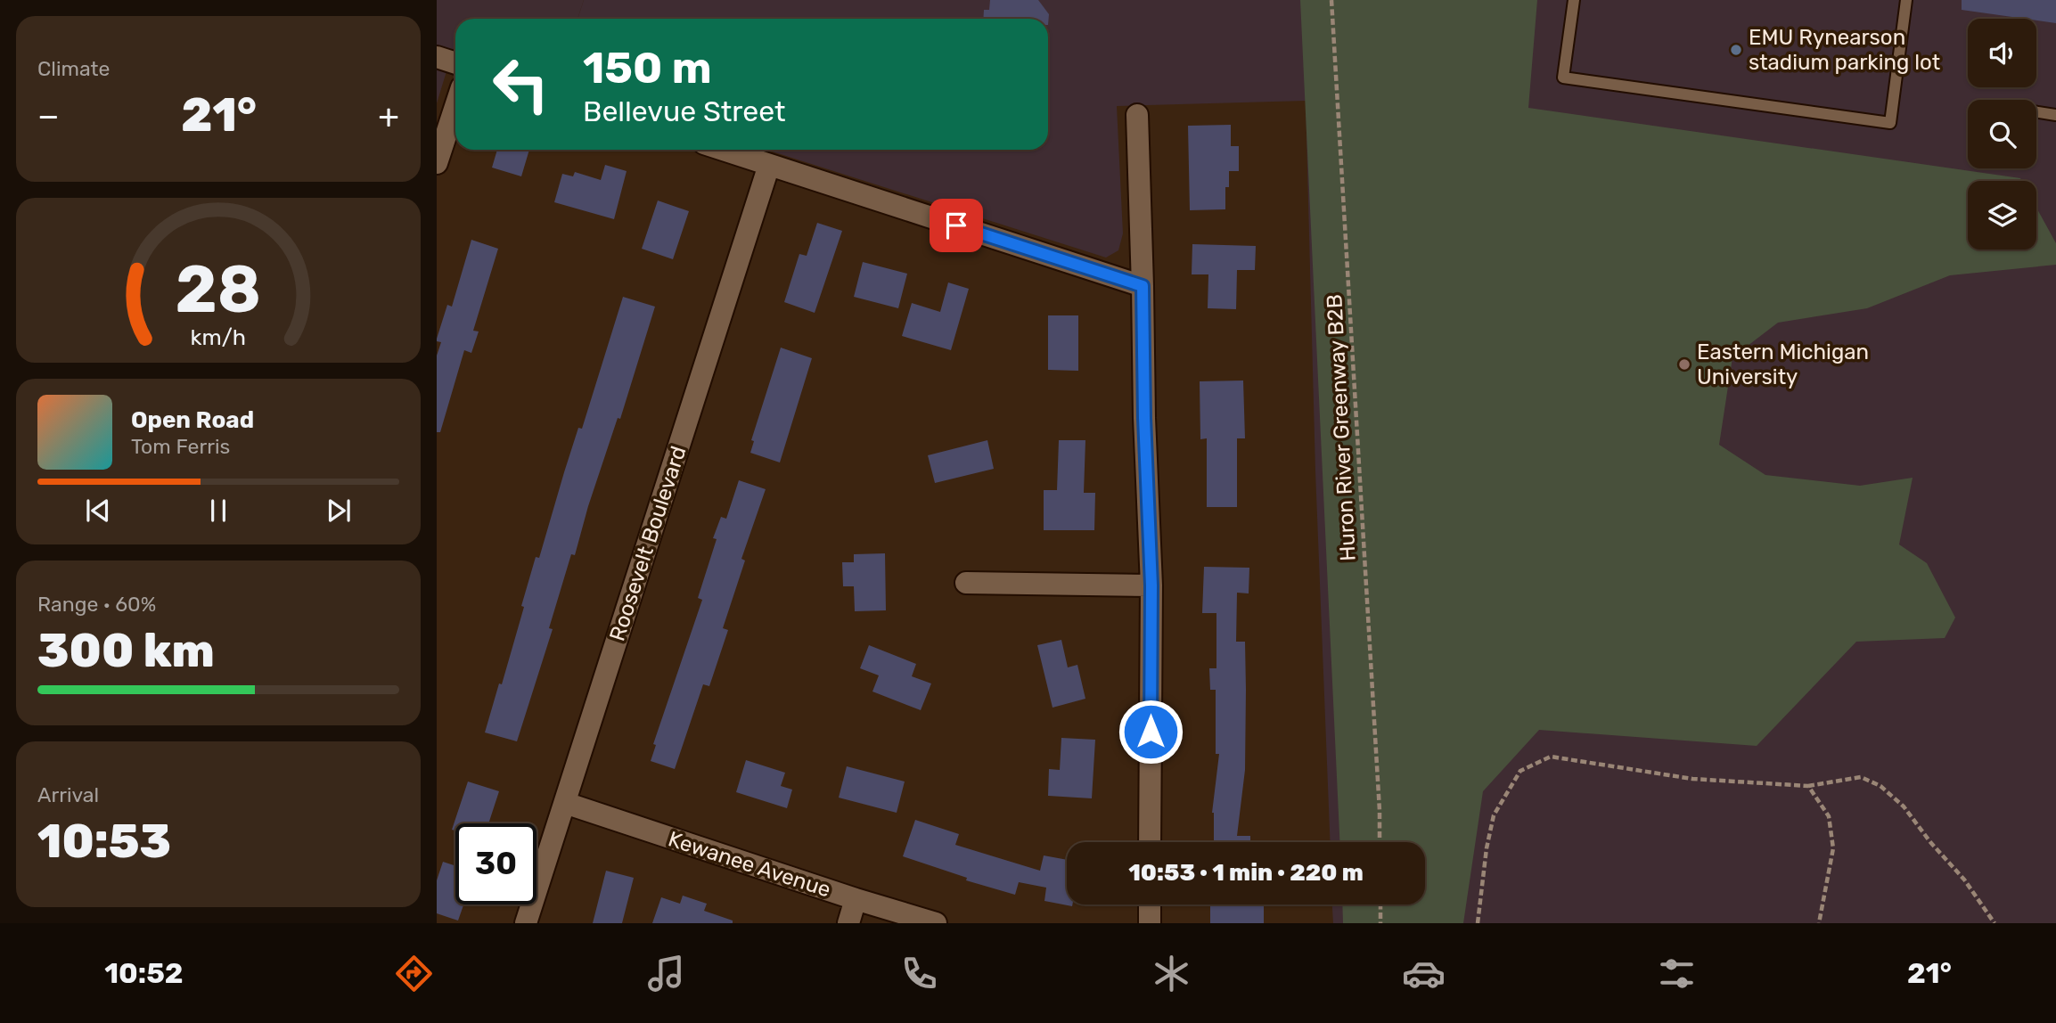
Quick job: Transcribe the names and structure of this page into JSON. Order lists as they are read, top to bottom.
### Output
{
  "streets": {
    "street": ["Roosevelt Boulevard", "Kewanee Avenue"],
    "path": ["Huron River Greenway B2B"]
  },
  "crossings": [
    ["Roosevelt Boulevard", "Kewanee Avenue"]
  ],
  "places": ["EMU Rynearson stadium parking lot", "Eastern Michigan University"],
  "page": {
    "tile": [
      "Climate",
      ["Range · 60%", "300 km"],
      ["Arrival", "10:53"]
    ],
    "turn": ["150 m", "Bellevue Street"],
    "heat": ["−", "21°", "+"],
    "song": ["Open Road", "Tom Ferris"],
    "limit": "30",
    "trip": "10:53 · 1 min · 220 m",
    "tabs": ["10:52", "21°"],
    "gauge": ["28", "km/h"]
  }
}
